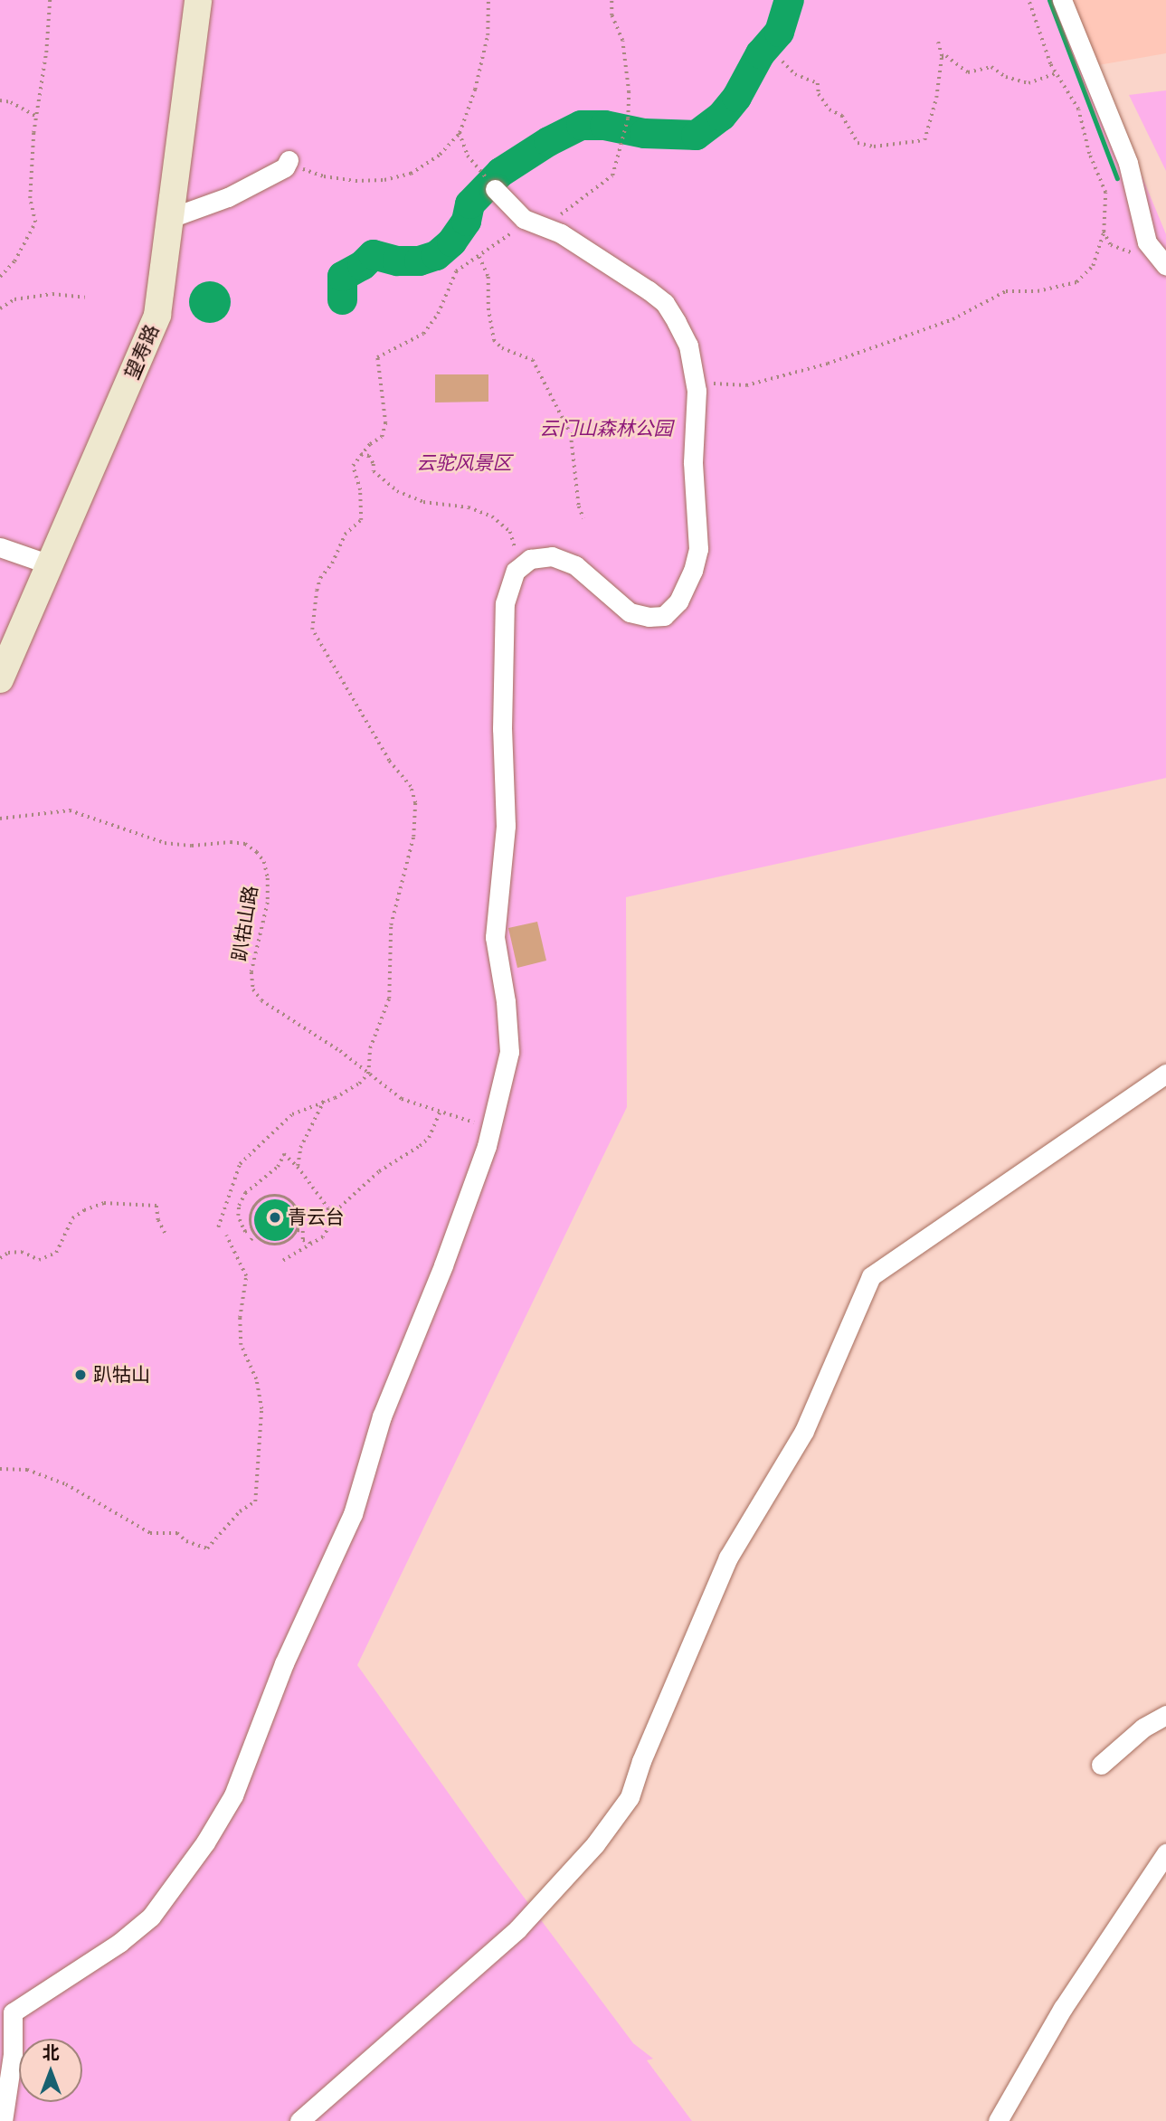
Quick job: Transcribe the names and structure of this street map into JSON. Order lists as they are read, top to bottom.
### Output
{
  "streets": {
    "street": ["望寿路"],
    "path": ["趴牯山路"]
  },
  "parks": ["云门山森林公园", "云驼风景区"],
  "places": ["青云台", "趴牯山"],
  "north": "top"
}
